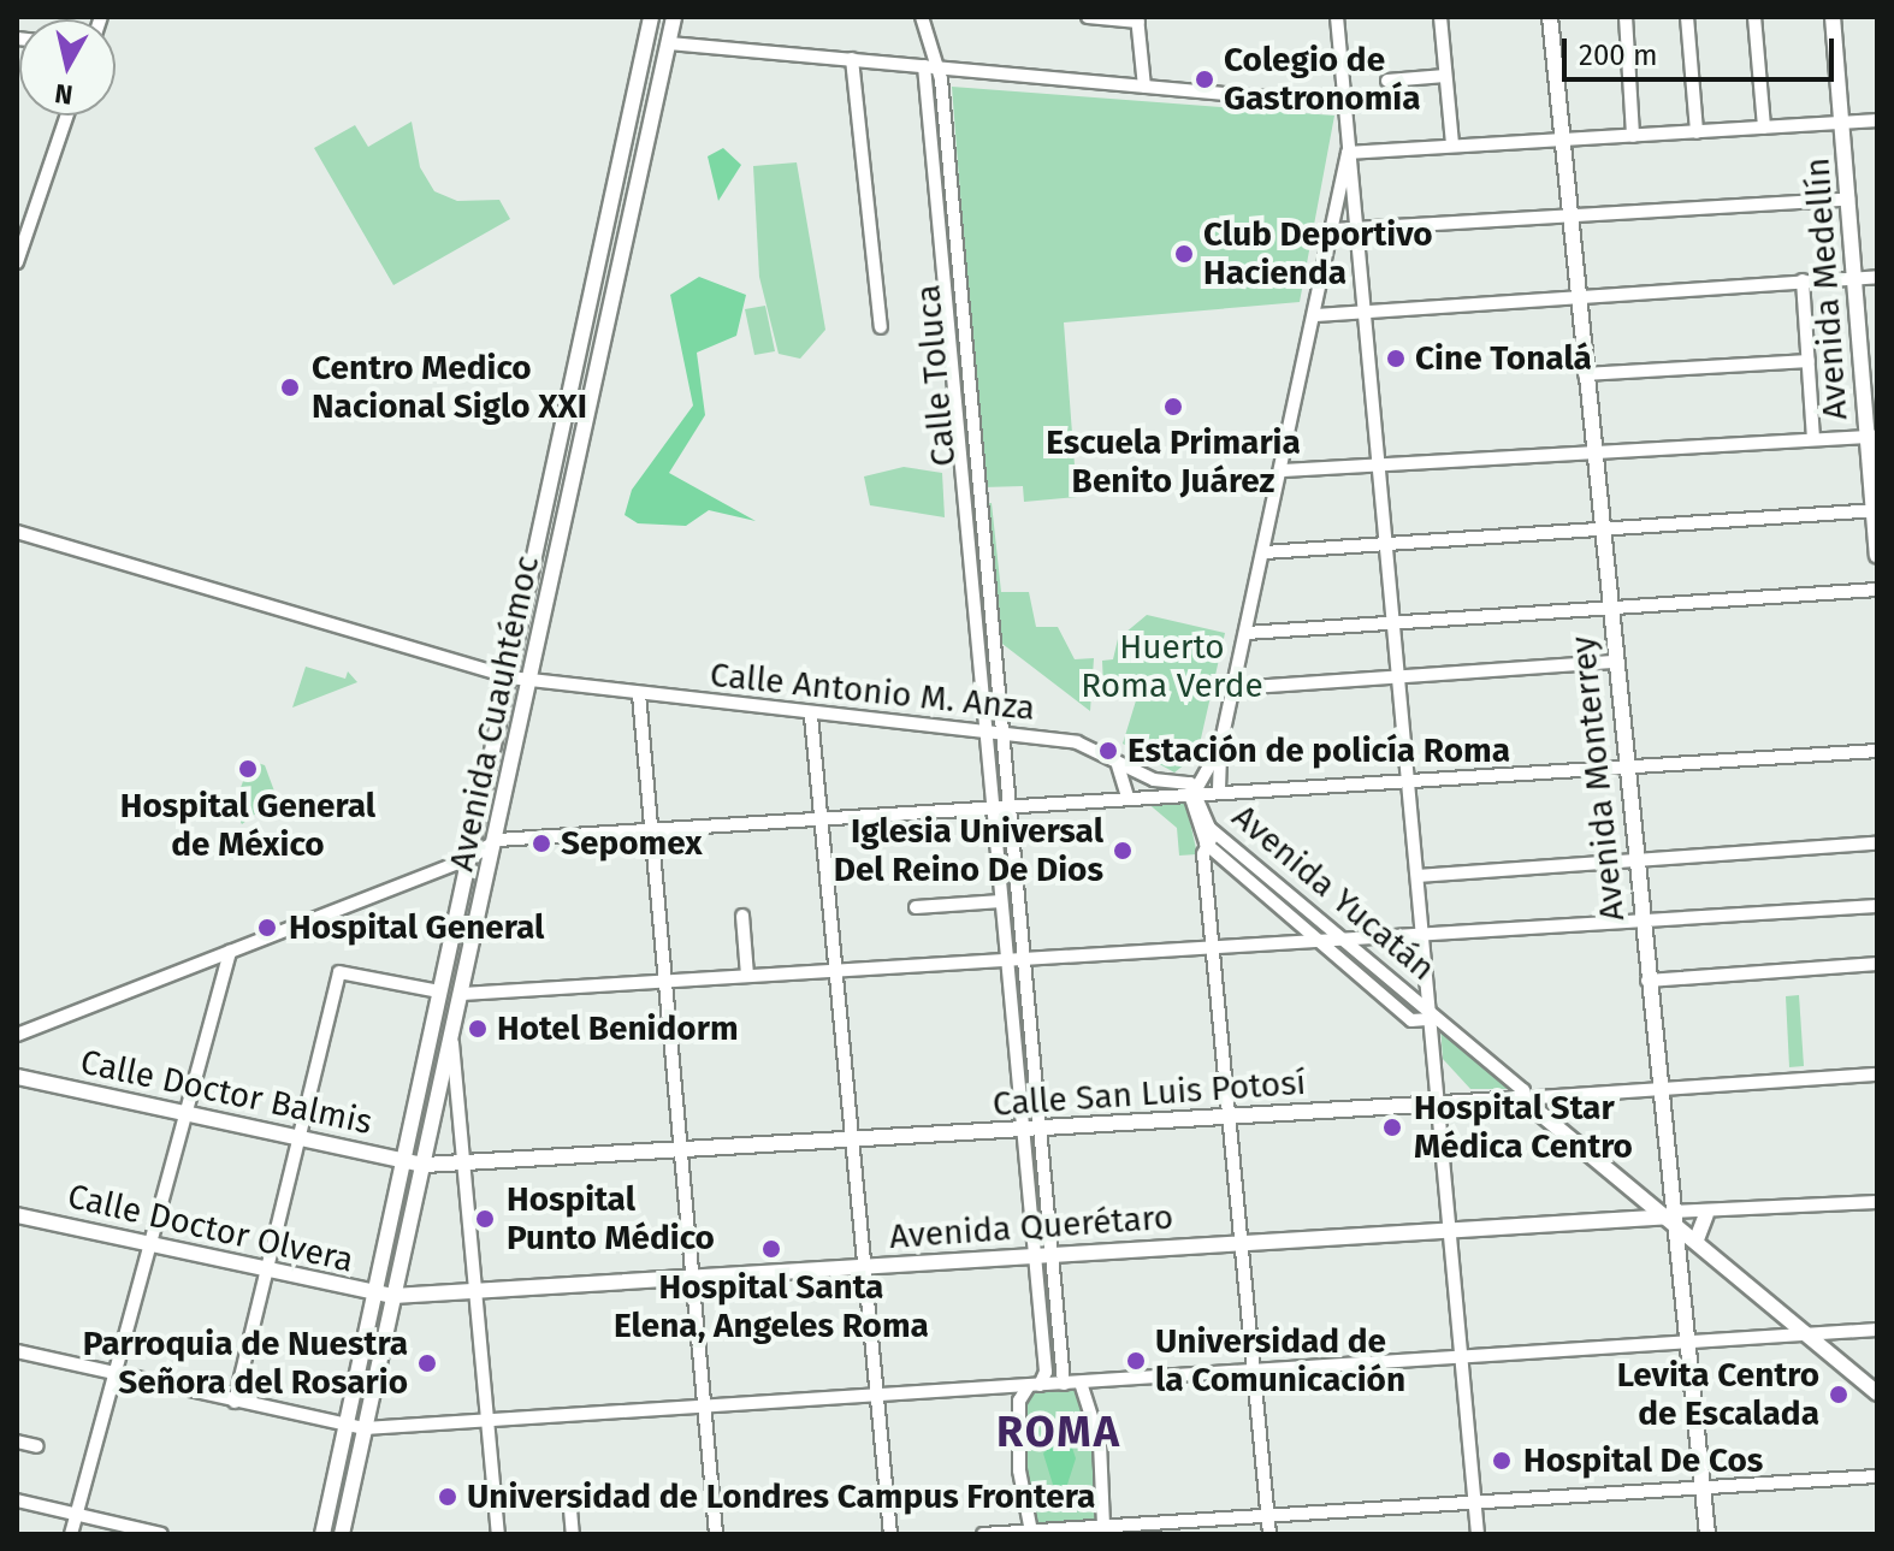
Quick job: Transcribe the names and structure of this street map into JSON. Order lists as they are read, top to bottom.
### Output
{
  "streets": {
    "main road": [
      "Avenida Medellín",
      "Avenida Cuauhtémoc",
      "Avenida Monterrey",
      "Avenida Yucatán",
      "Calle Doctor Balmis",
      "Calle San Luis Potosí",
      "Avenida Querétaro",
      "Calle Doctor Olvera"
    ],
    "street": ["Calle Toluca", "Calle Antonio M. Anza"]
  },
  "crossings": [
    ["Calle Toluca", "Calle Antonio M. Anza"],
    ["Calle Antonio M. Anza", "Avenida Cuauhtémoc"],
    ["Calle Antonio M. Anza", "Avenida Yucatán"],
    ["Avenida Cuauhtémoc", "Calle Doctor Balmis"],
    ["Avenida Cuauhtémoc", "Calle San Luis Potosí"],
    ["Avenida Cuauhtémoc", "Avenida Querétaro"],
    ["Avenida Cuauhtémoc", "Calle Doctor Olvera"],
    ["Avenida Monterrey", "Avenida Yucatán"],
    ["Avenida Monterrey", "Calle San Luis Potosí"],
    ["Avenida Monterrey", "Avenida Querétaro"],
    ["Avenida Yucatán", "Calle San Luis Potosí"],
    ["Avenida Yucatán", "Avenida Querétaro"],
    ["Calle Doctor Balmis", "Calle San Luis Potosí"],
    ["Avenida Querétaro", "Calle Doctor Olvera"]
  ],
  "districts": ["ROMA"],
  "parks": ["Huerto Roma Verde"],
  "places": [
    "Colegio de Gastronomía",
    "Club Deportivo Hacienda",
    "Cine Tonalá",
    "Centro Medico Nacional Siglo XXI",
    "Escuela Primaria Benito Juárez",
    "Estación de policía Roma",
    "Hospital General de México",
    "Sepomex",
    "Iglesia Universal Del Reino De Dios",
    "Hospital General",
    "Hotel Benidorm",
    "Hospital Star Médica Centro",
    "Hospital Punto Médico",
    "Hospital Santa Elena, Angeles Roma",
    "Universidad de la Comunicación",
    "Parroquia de Nuestra Señora del Rosario",
    "Levita Centro de Escalada",
    "Hospital De Cos",
    "Universidad de Londres Campus Frontera"
  ],
  "scale_bar": "200 m",
  "north": "bottom"
}
